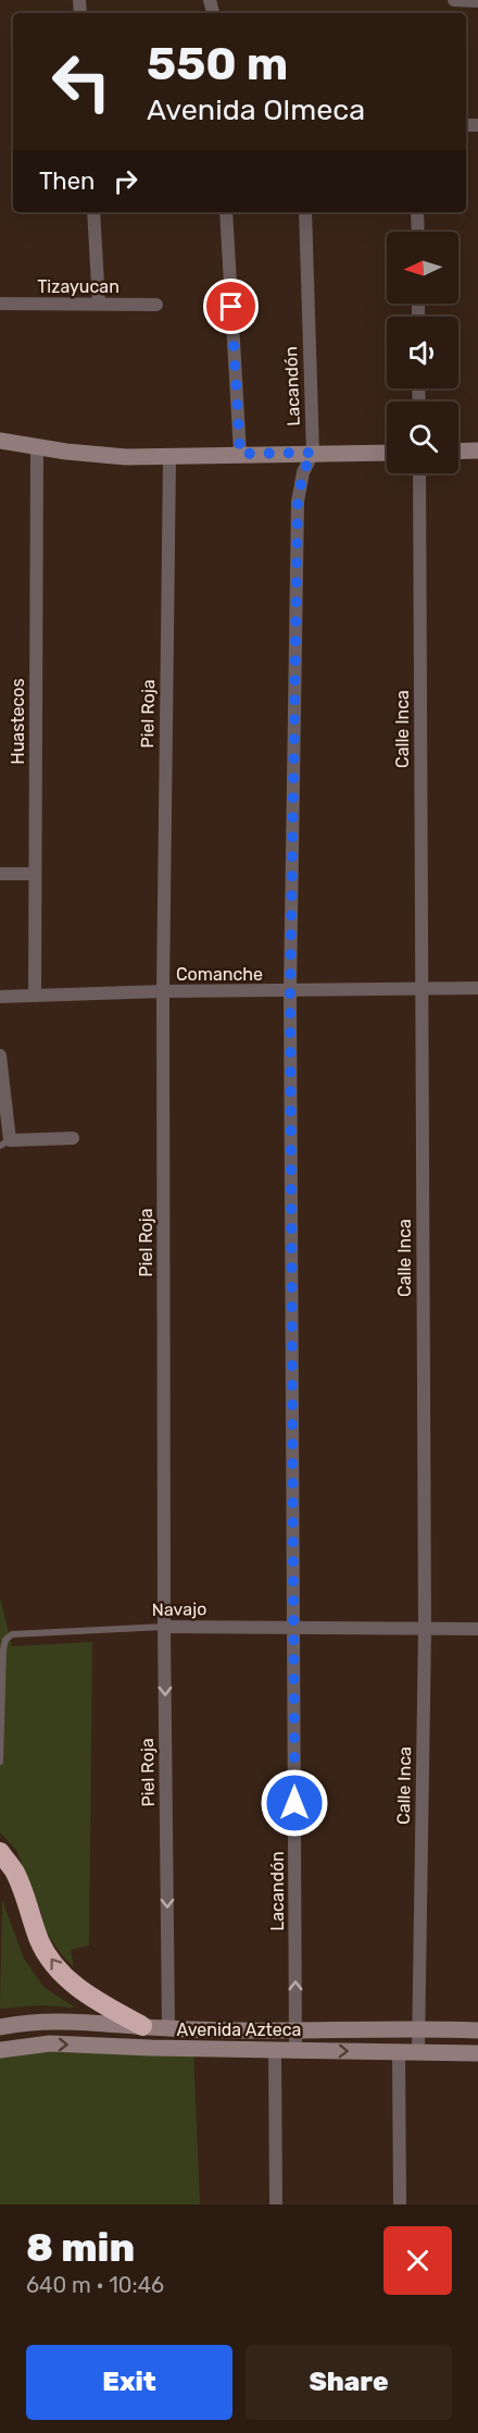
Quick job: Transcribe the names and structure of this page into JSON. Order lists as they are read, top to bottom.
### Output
{
  "streets": {
    "main road": ["Avenida Azteca"],
    "street": [
      "Tizayucan",
      "Lacandón",
      "Piel Roja",
      "Huastecos",
      "Calle Inca",
      "Comanche",
      "Navajo"
    ]
  },
  "crossings": [
    ["Lacandón", "Comanche"],
    ["Lacandón", "Navajo"],
    ["Lacandón", "Avenida Azteca"],
    ["Piel Roja", "Comanche"],
    ["Piel Roja", "Navajo"],
    ["Huastecos", "Comanche"],
    ["Calle Inca", "Comanche"],
    ["Calle Inca", "Navajo"],
    ["Calle Inca", "Avenida Azteca"]
  ],
  "north": "left",
  "page": {
    "turn": ["550 m", "Avenida Olmeca"],
    "then": "Then",
    "heading": ["8 min", "640 m · 10:46"],
    "buttons": ["Exit", "Share"]
  }
}
